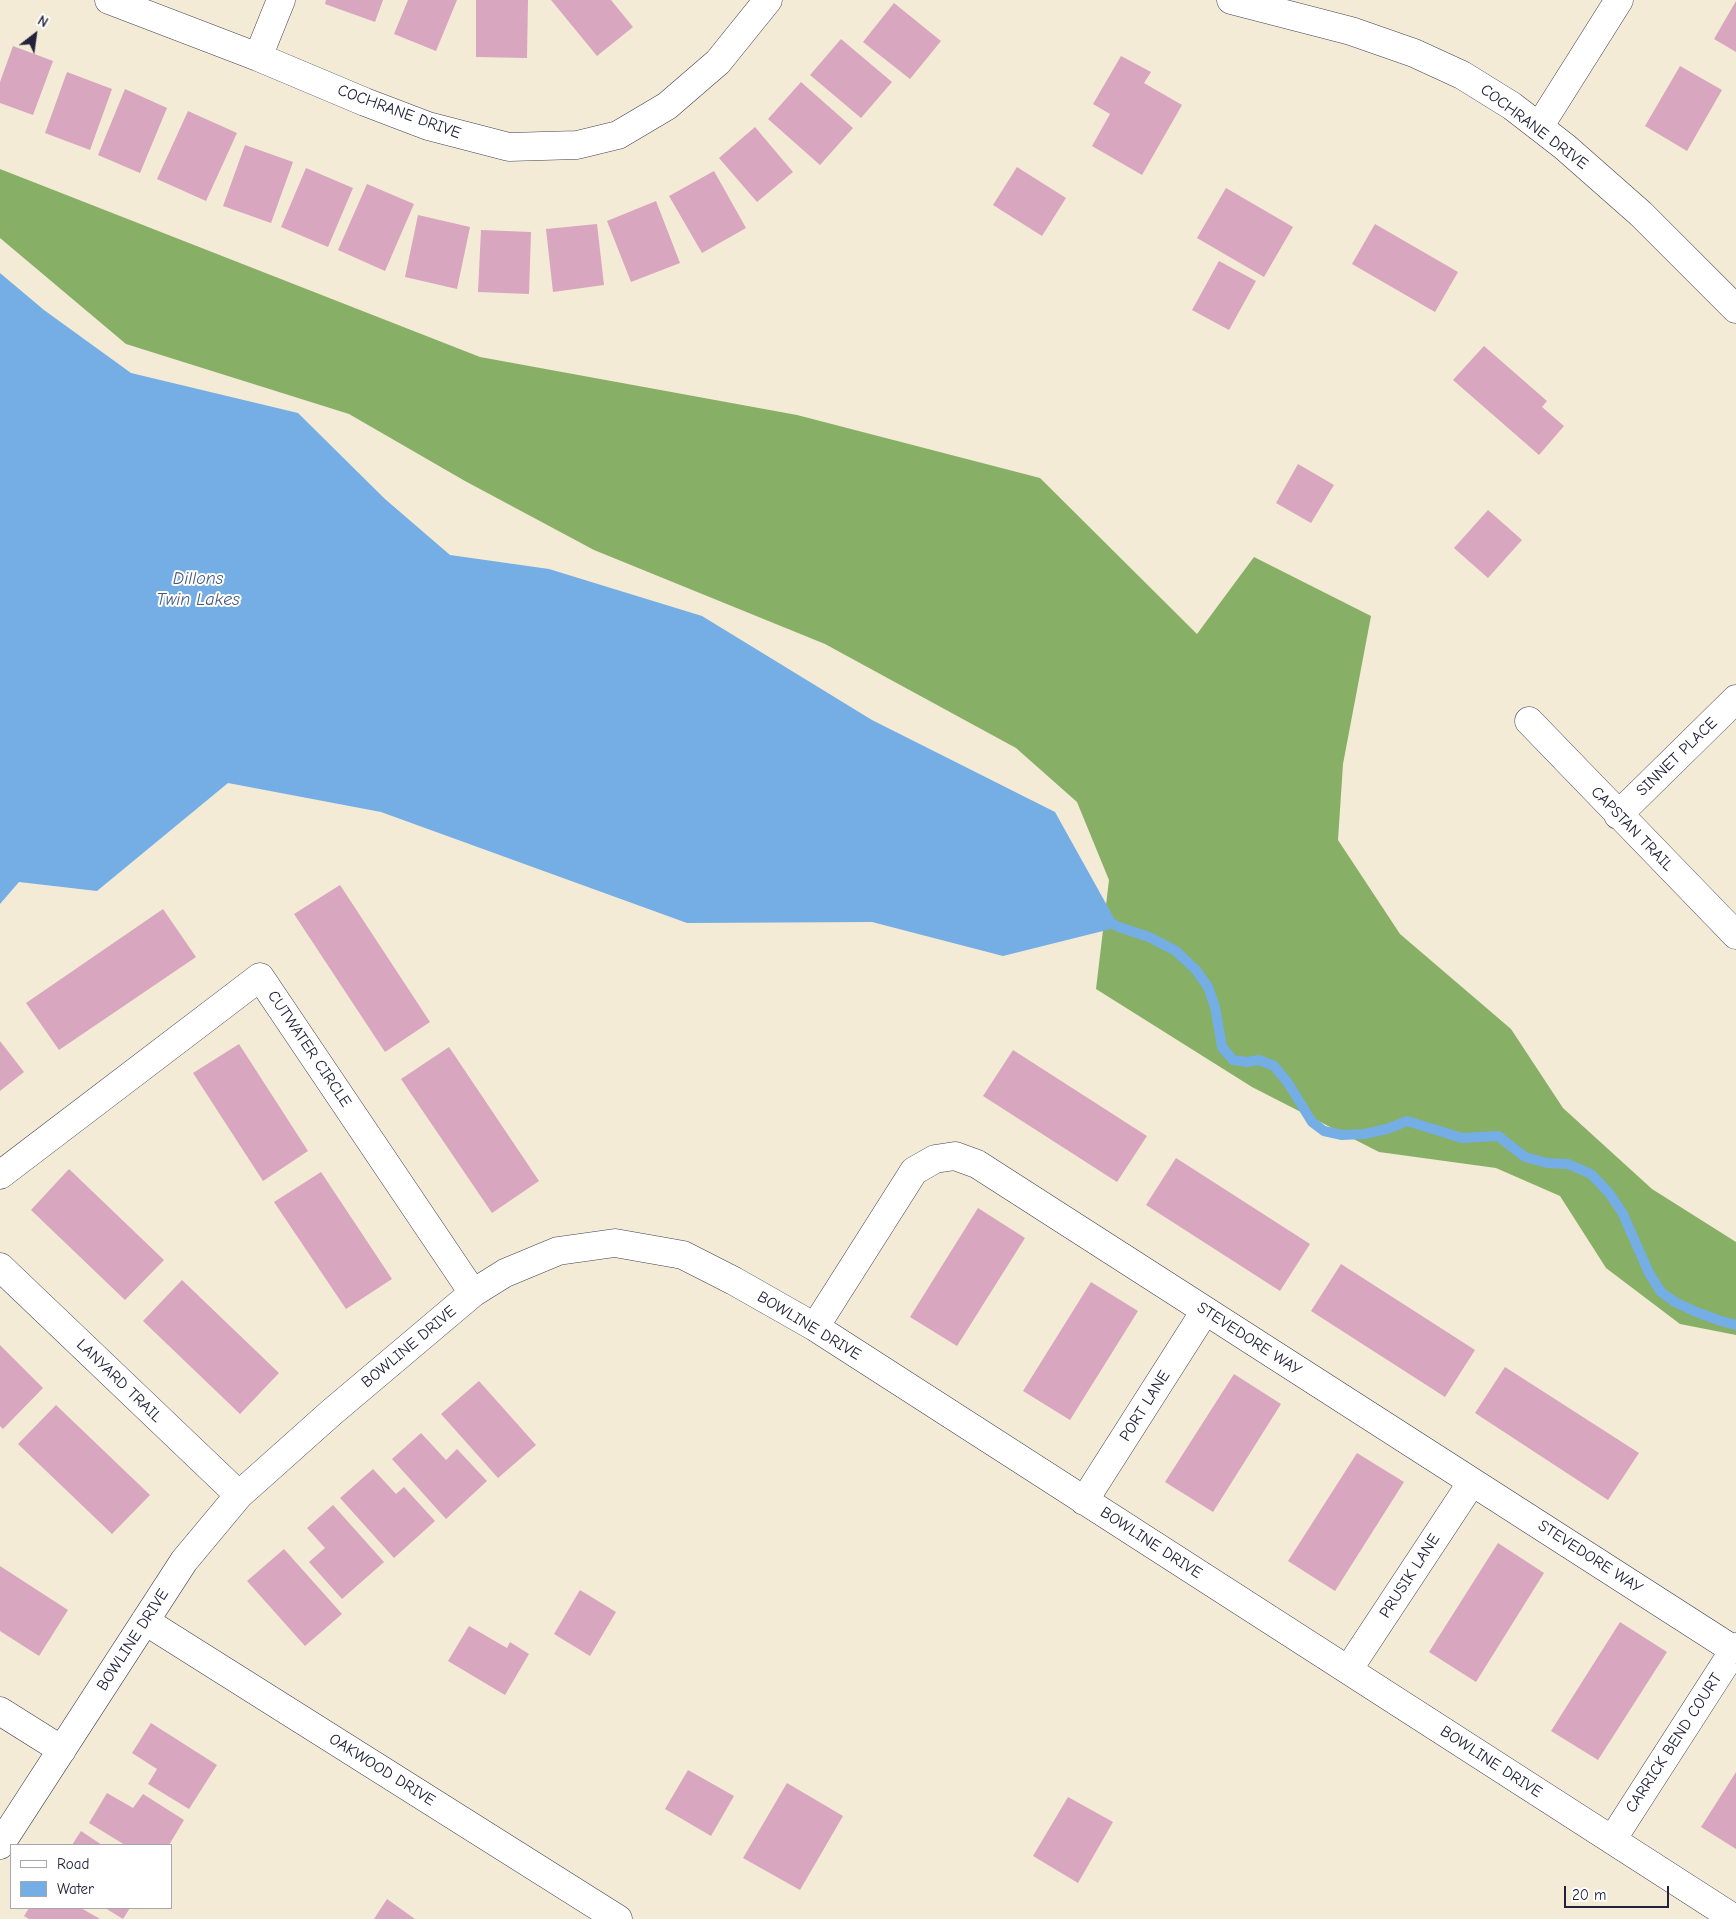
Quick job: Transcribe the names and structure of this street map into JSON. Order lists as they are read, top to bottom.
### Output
{
  "streets": {
    "street": [
      "COCHRANE DRIVE",
      "SINNET PLACE",
      "CAPSTAN TRAIL",
      "CUTWATER CIRCLE",
      "BOWLINE DRIVE",
      "STEVEDORE WAY",
      "LANYARD TRAIL",
      "PORT LANE",
      "PRUSIK LANE",
      "CARRICK BEND COURT",
      "OAKWOOD DRIVE"
    ]
  },
  "crossings": [
    ["SINNET PLACE", "CAPSTAN TRAIL"],
    ["CUTWATER CIRCLE", "BOWLINE DRIVE"],
    ["BOWLINE DRIVE", "STEVEDORE WAY"],
    ["BOWLINE DRIVE", "LANYARD TRAIL"],
    ["BOWLINE DRIVE", "PORT LANE"],
    ["BOWLINE DRIVE", "PRUSIK LANE"],
    ["BOWLINE DRIVE", "CARRICK BEND COURT"],
    ["BOWLINE DRIVE", "OAKWOOD DRIVE"],
    ["STEVEDORE WAY", "PORT LANE"],
    ["STEVEDORE WAY", "PRUSIK LANE"],
    ["STEVEDORE WAY", "CARRICK BEND COURT"]
  ],
  "water": ["Dillons Twin Lakes"],
  "legend": ["Road", "Water"],
  "scale_bar": "20 m",
  "north": "top right"
}
